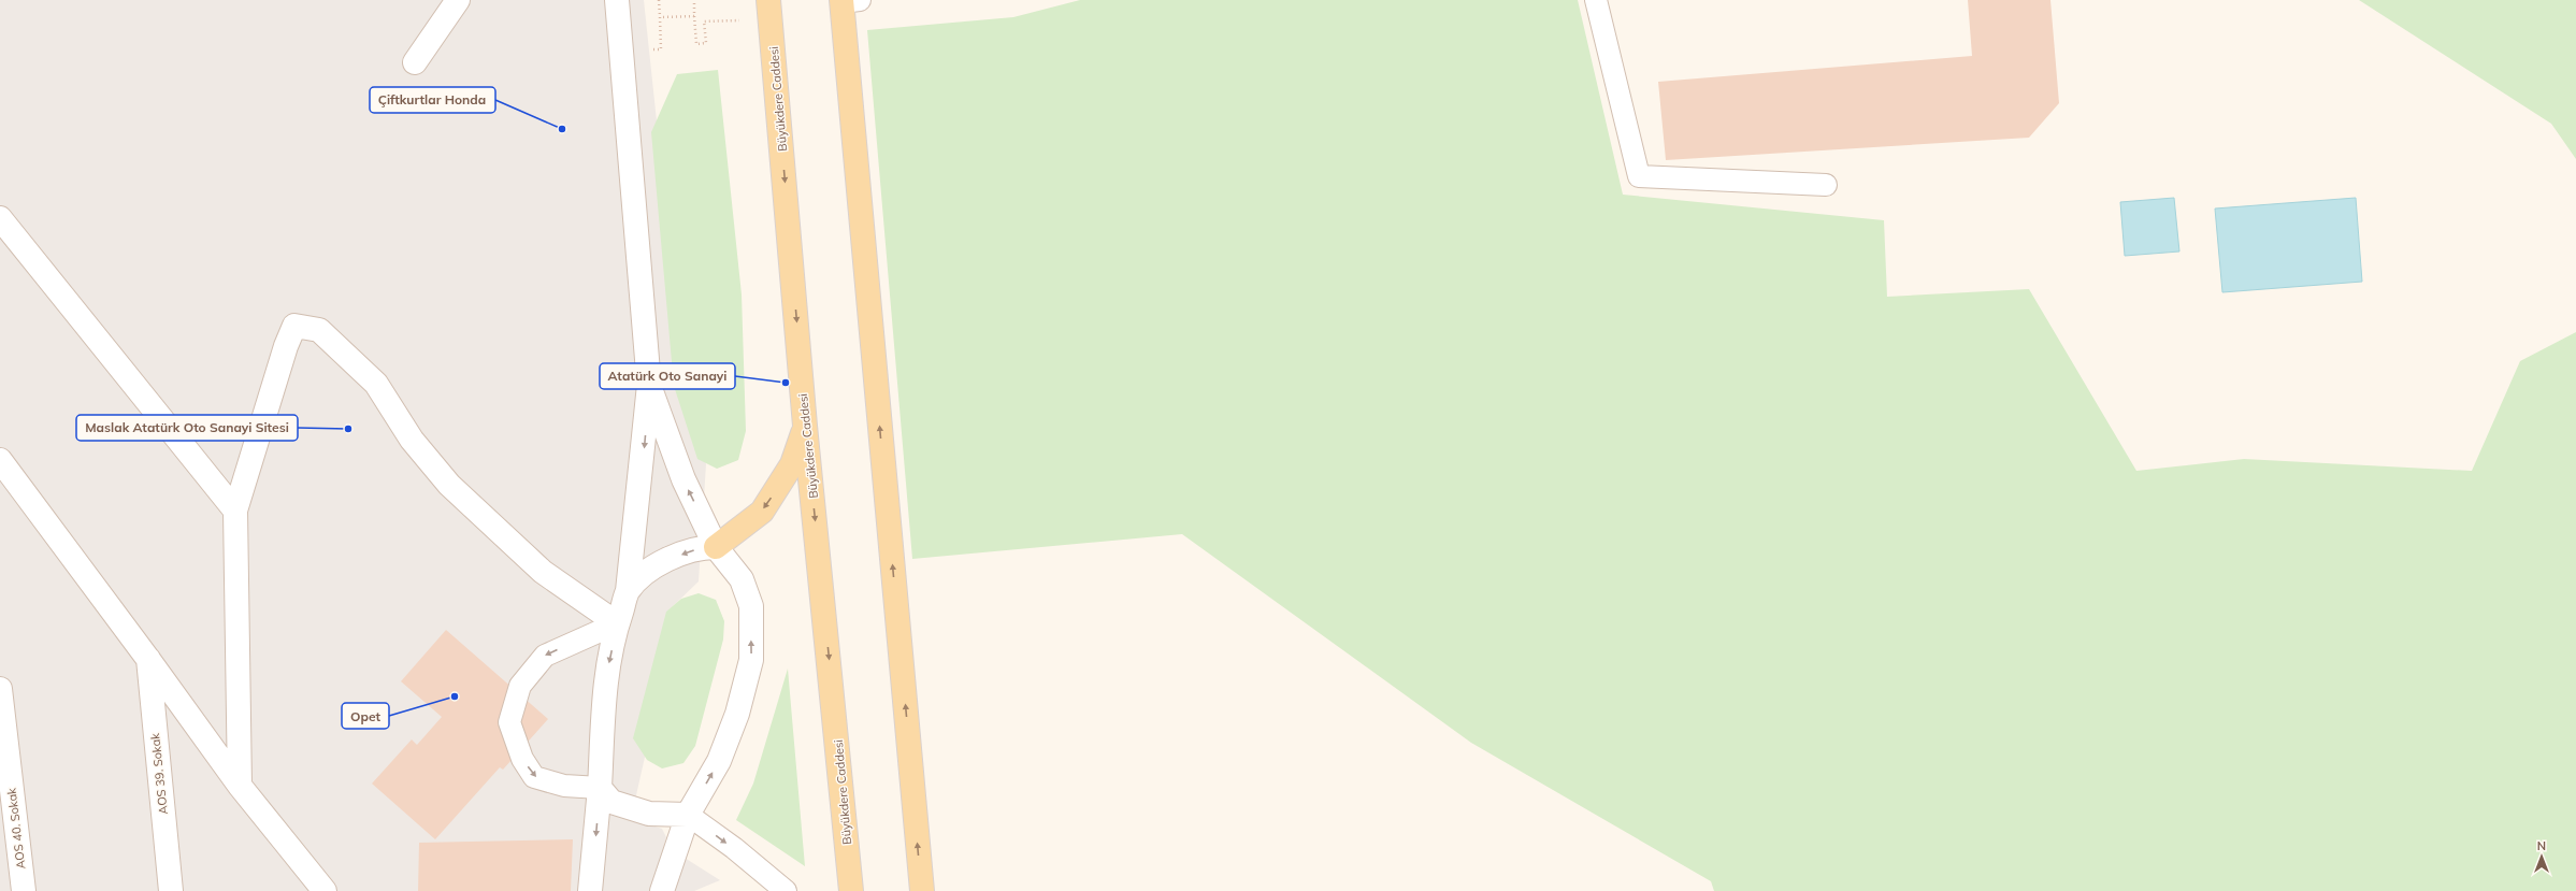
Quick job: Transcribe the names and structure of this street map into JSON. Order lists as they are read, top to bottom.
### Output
{
  "streets": {
    "main road": ["Büyükdere Caddesi"],
    "street": ["AOS 39. Sokak", "AOS 40. Sokak"]
  },
  "places": [
    "Çiftkurtlar Honda",
    "Atatürk Oto Sanayi",
    "Maslak Atatürk Oto Sanayi Sitesi",
    "Opet"
  ],
  "north": "top"
}
